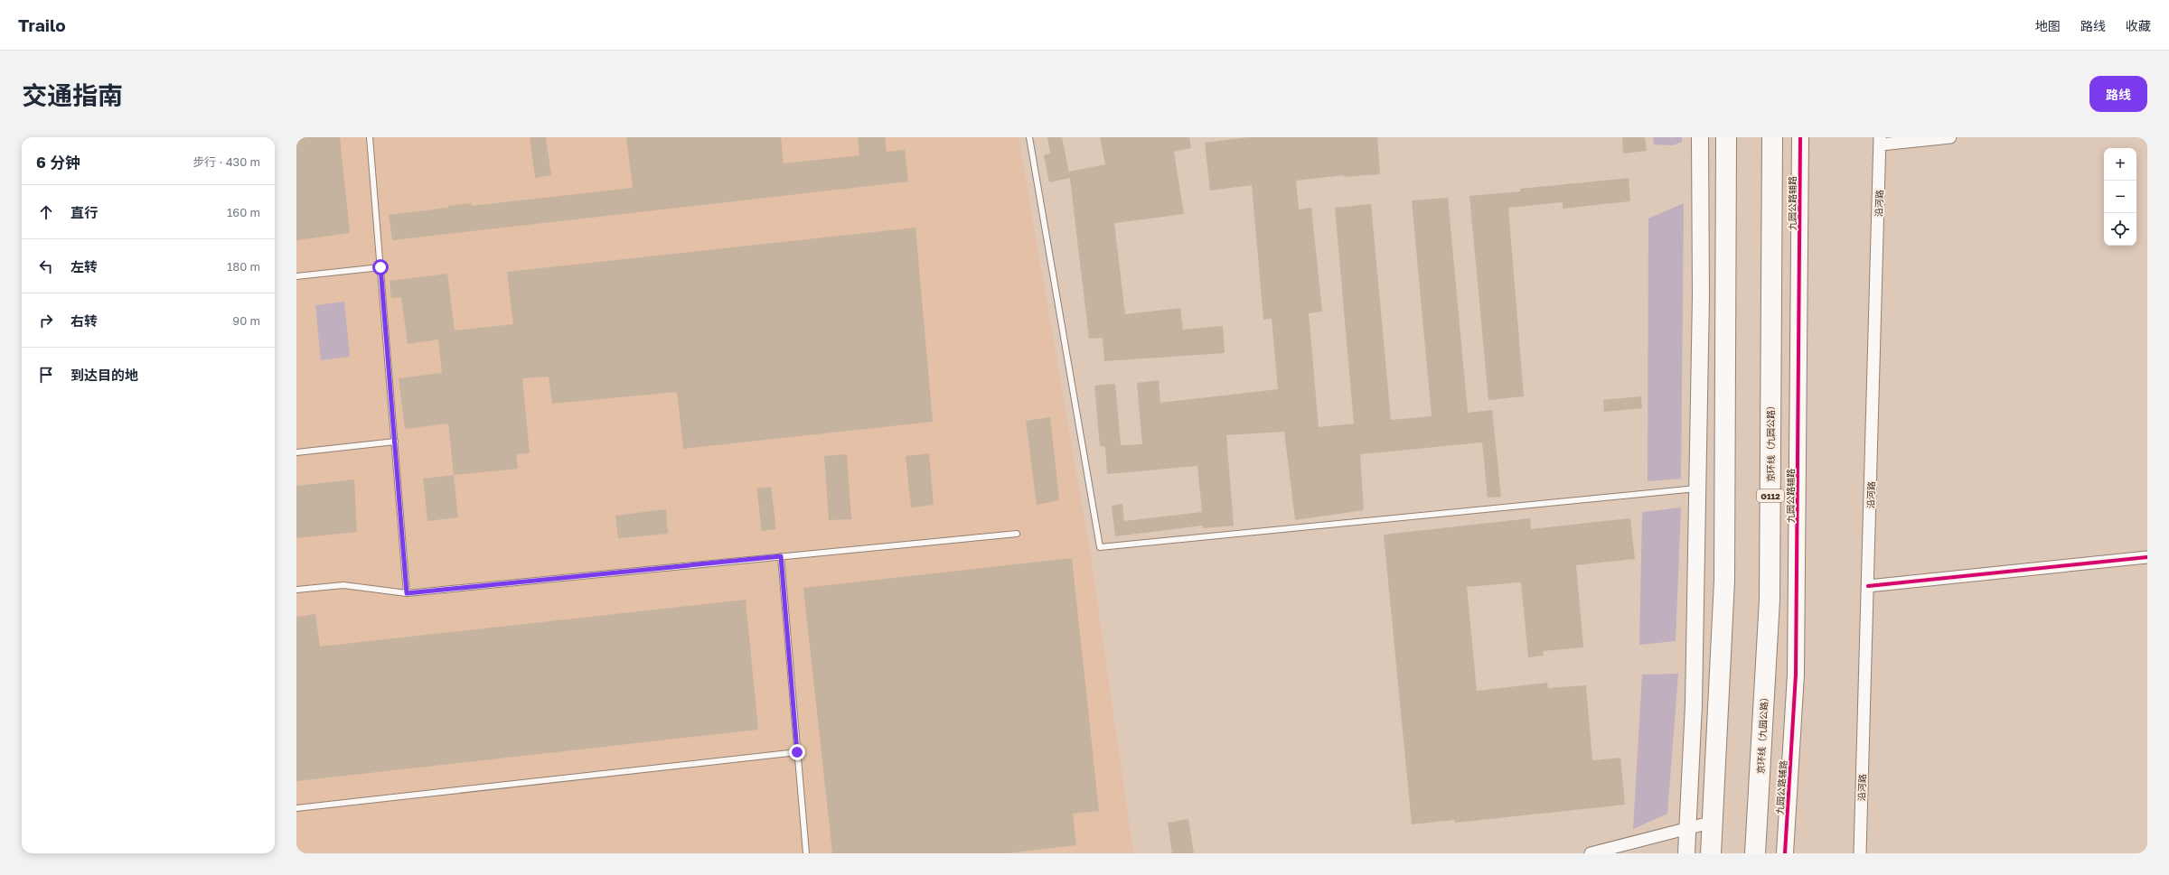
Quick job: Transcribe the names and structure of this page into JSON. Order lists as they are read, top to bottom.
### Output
{
  "streets": {
    "highway": ["京环线（九园公路）", "G112"],
    "street": ["九园公路辅路", "沿河路"]
  },
  "page": {
    "header": "Trailo",
    "nav": ["地图", "路线", "收藏"],
    "title": "交通指南",
    "buttons": "路线",
    "heading": ["6 分钟", "步行 · 430 m"],
    "map_buttons": ["+", "−"],
    "list": [
      ["直行", "160 m"],
      ["左转", "180 m"],
      ["右转", "90 m"],
      "到达目的地"
    ]
  }
}
